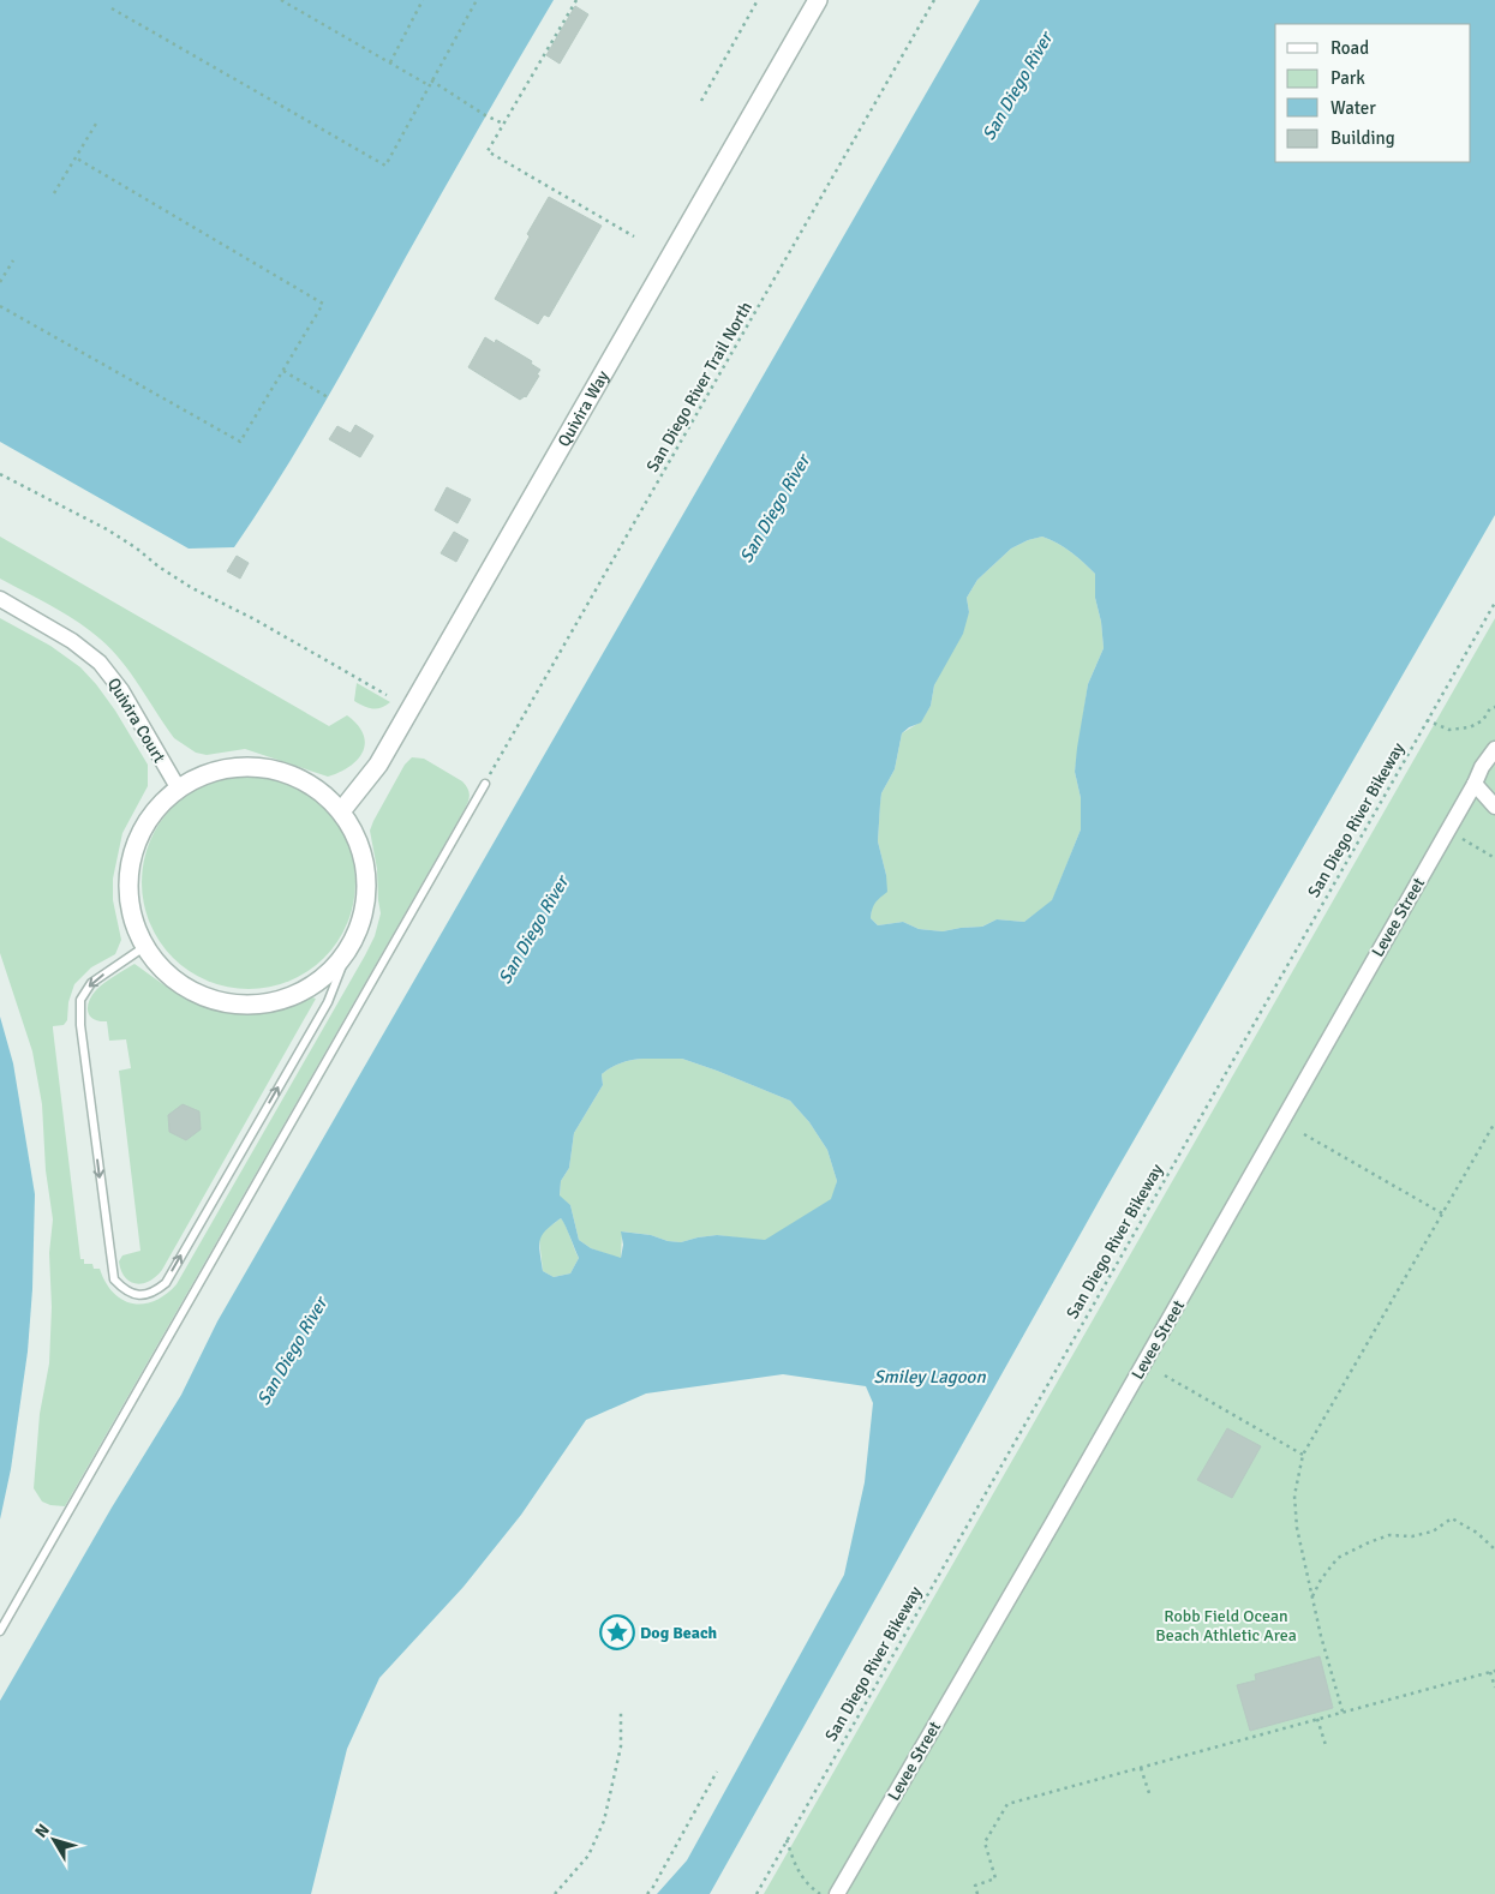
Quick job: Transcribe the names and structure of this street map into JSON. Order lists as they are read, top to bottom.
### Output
{
  "streets": {
    "street": ["Quivira Way", "Quivira Court", "Levee Street"],
    "path": ["San Diego River Trail North", "San Diego River Bikeway"]
  },
  "water": ["San Diego River", "Smiley Lagoon"],
  "parks": ["Robb Field Ocean Beach Athletic Area"],
  "places": {
    "place": ["Dog Beach"]
  },
  "legend": [
    "Road",
    "Park",
    "Water",
    "Building"
  ],
  "north": "top left"
}
